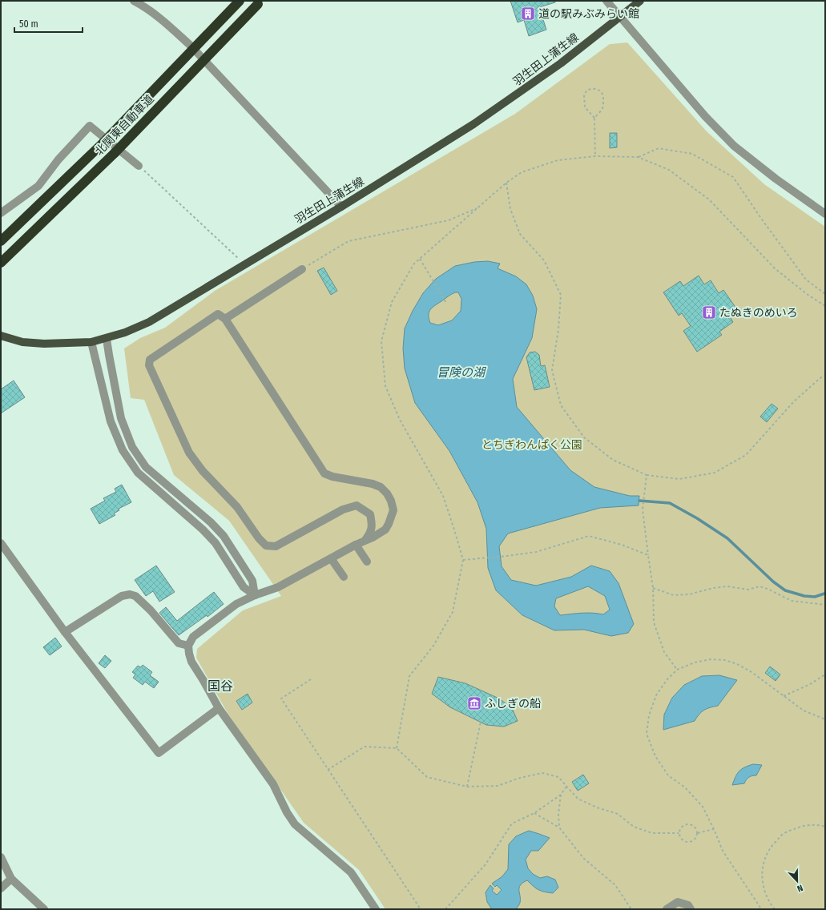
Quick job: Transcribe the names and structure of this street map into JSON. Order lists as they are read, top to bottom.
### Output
{
  "streets": {
    "highway": ["北関東自動車道"],
    "main road": ["羽生田上蒲生線"]
  },
  "districts": ["国谷"],
  "water": ["冒険の湖"],
  "parks": ["とちぎわんぱく公園"],
  "places": {
    "building": ["道の駅みぶみらい館", "たぬきのめいろ"],
    "museum": ["ふしぎの船"]
  },
  "scale_bar": "50 m",
  "north": "bottom"
}
